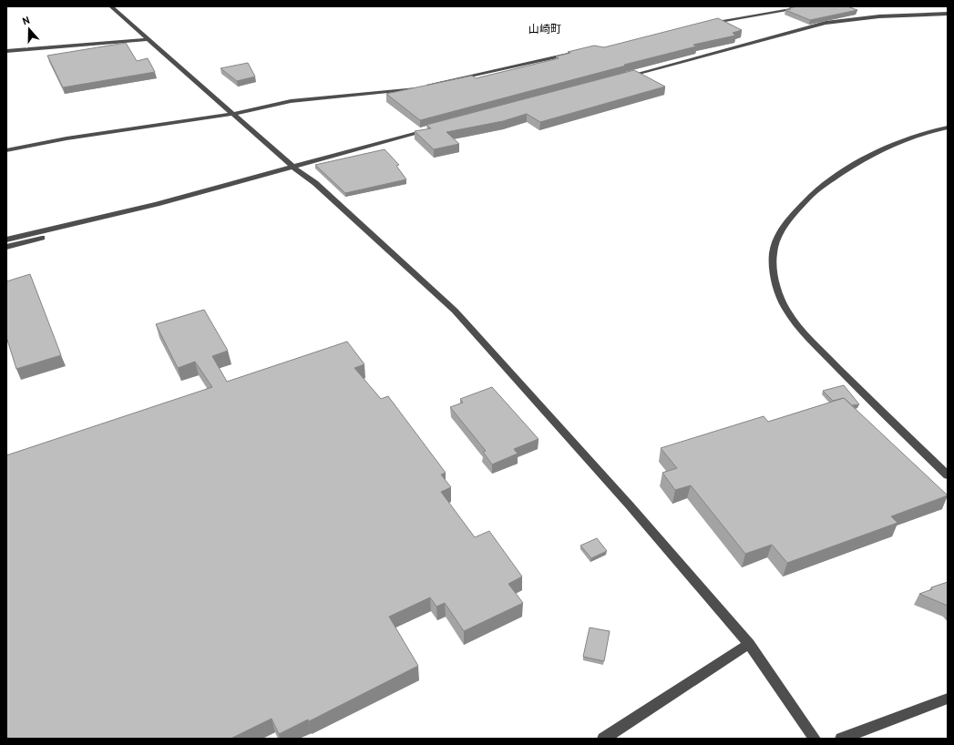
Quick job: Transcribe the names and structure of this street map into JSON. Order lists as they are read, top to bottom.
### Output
{
  "districts": ["山崎町"],
  "north": "top"
}
